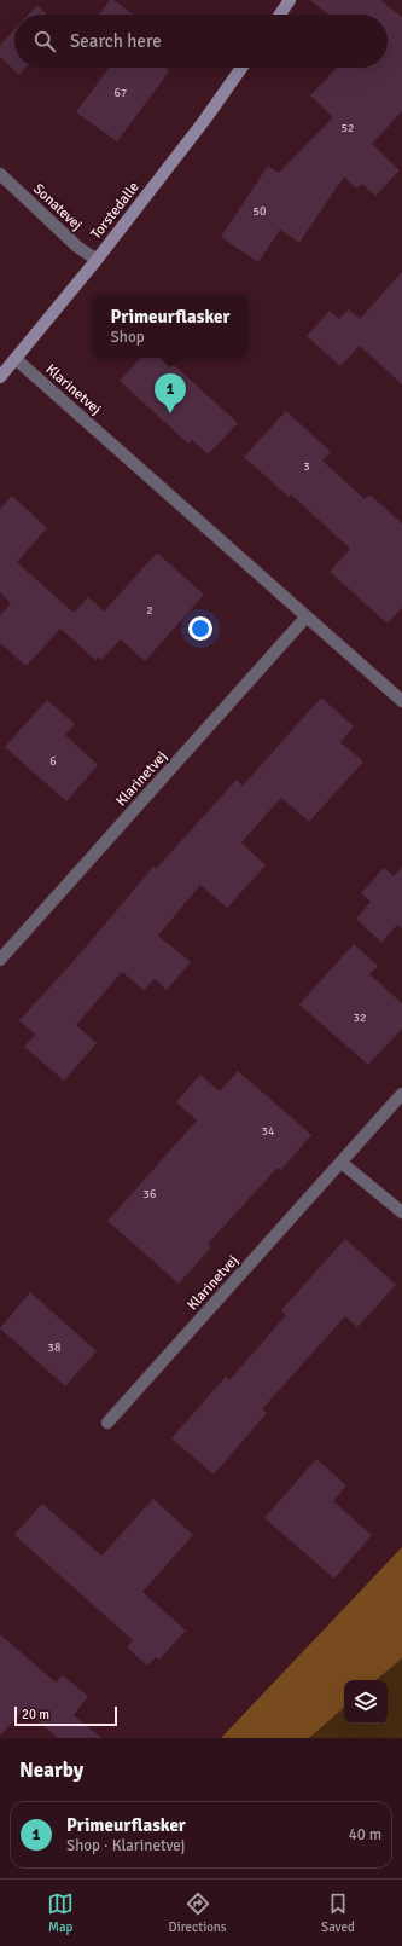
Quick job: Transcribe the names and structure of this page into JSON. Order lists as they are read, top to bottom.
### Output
{
  "streets": {
    "street": ["Sonatevej", "Torstedalle", "Klarinetvej"]
  },
  "crossings": [
    ["Sonatevej", "Torstedalle"],
    ["Torstedalle", "Klarinetvej"]
  ],
  "house_numbers": [
    "67",
    "52",
    "50",
    "3",
    "2",
    "6",
    "32",
    "34",
    "36",
    "38"
  ],
  "scale_bar": "20 m",
  "page": {
    "search": "Search here",
    "popup": ["Primeurflasker", "Shop"],
    "pins": "1",
    "scale": "20 m",
    "heading": "Nearby",
    "list": [
      {
        "mark": "1",
        "name": "Primeurflasker",
        "note": "Shop · Klarinetvej",
        "value": "40 m"
      }
    ],
    "nav": ["Map", "Directions", "Saved"]
  }
}
